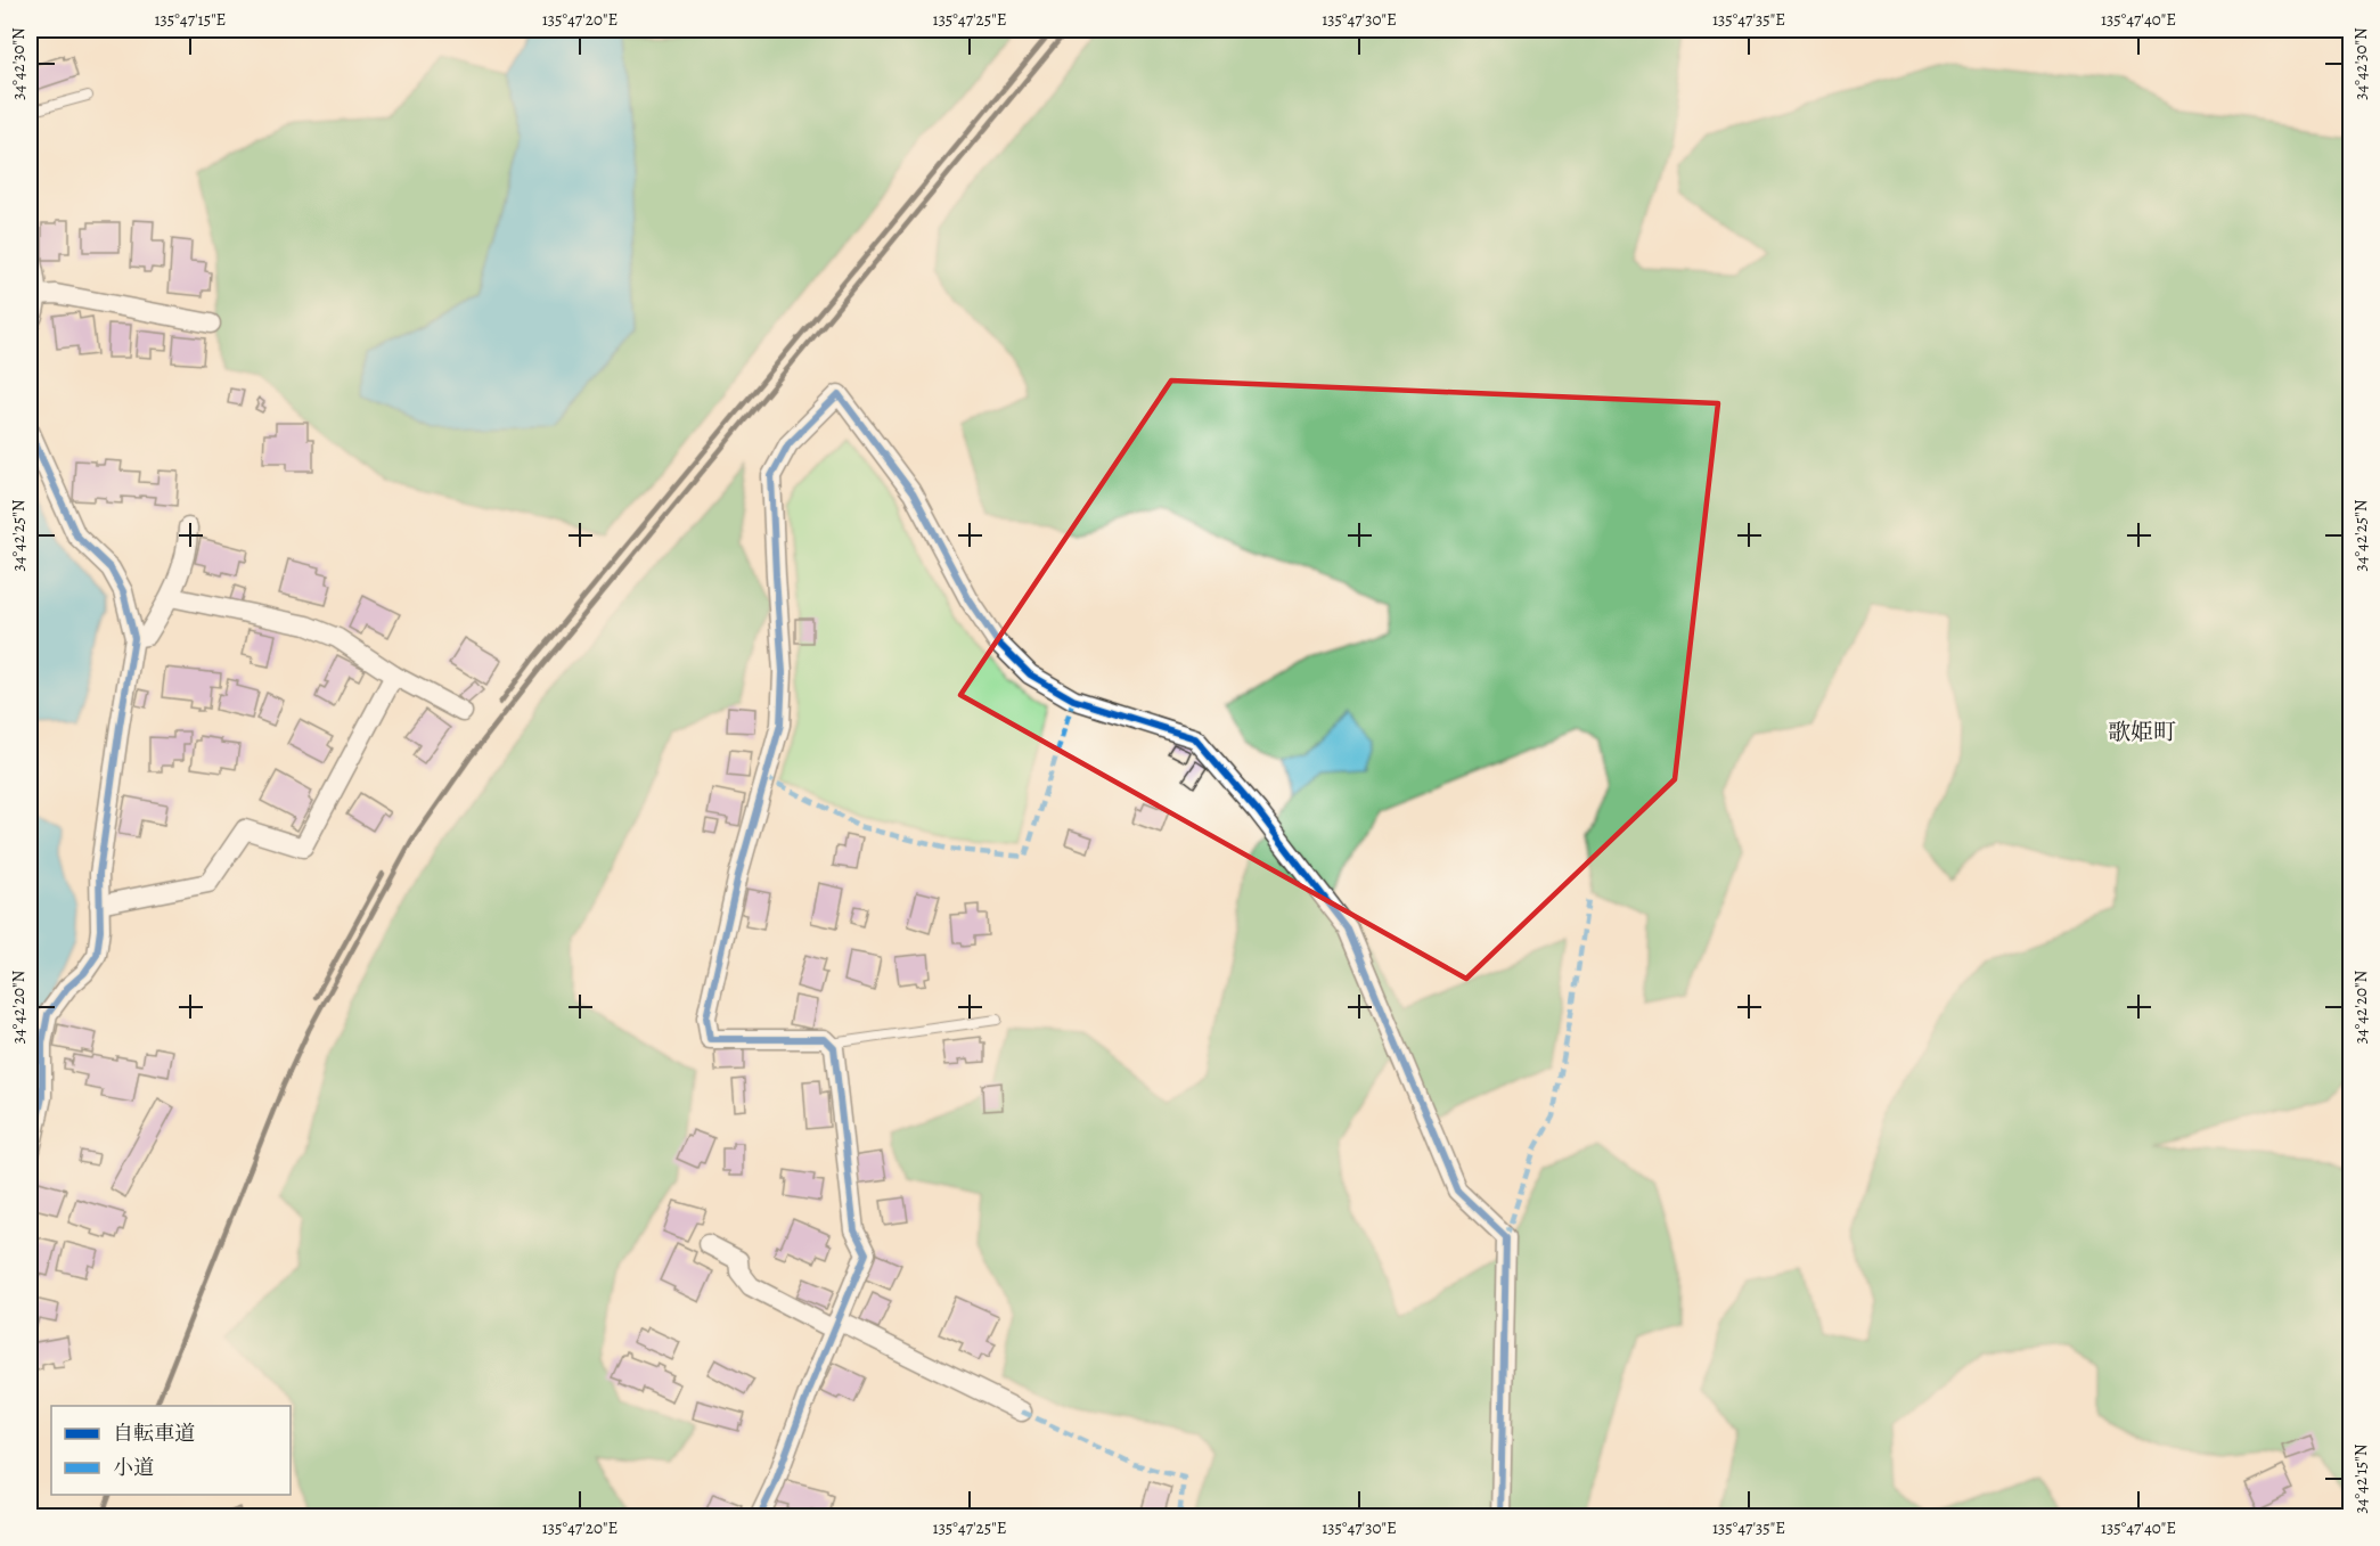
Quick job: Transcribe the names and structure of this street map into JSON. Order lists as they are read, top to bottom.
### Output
{
  "districts": ["歌姫町"],
  "legend": ["自転車道", "小道"],
  "coordinates": [
    "135°47'15\"E",
    "135°47'20\"E",
    "135°47'25\"E",
    "135°47'30\"E",
    "135°47'35\"E",
    "135°47'40\"E",
    "34°42'30\"N",
    "34°42'25\"N",
    "34°42'20\"N",
    "34°42'15\"N"
  ]
}
